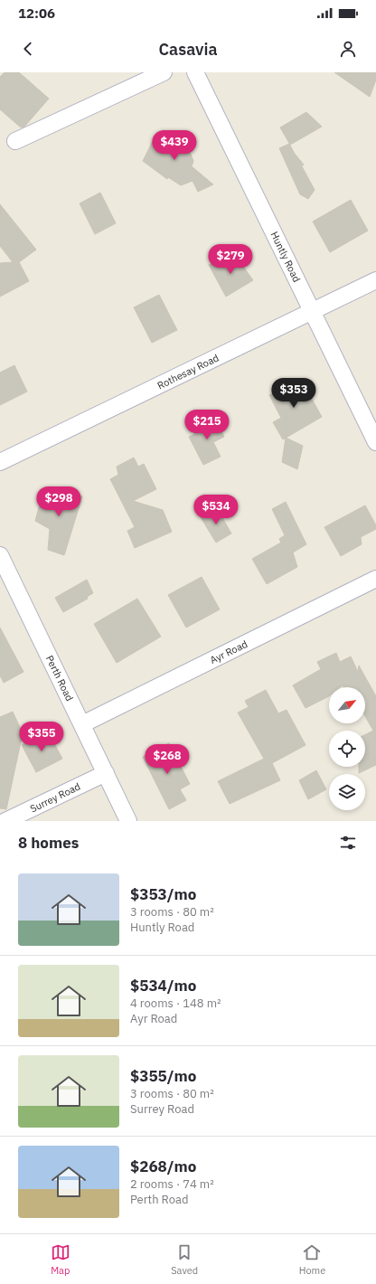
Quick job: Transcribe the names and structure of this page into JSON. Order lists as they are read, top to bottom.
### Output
{
  "streets": {
    "street": [
      "Huntly Road",
      "Rothesay Road",
      "Ayr Road",
      "Perth Road",
      "Surrey Road"
    ]
  },
  "crossings": [
    ["Huntly Road", "Rothesay Road"],
    ["Ayr Road", "Perth Road"],
    ["Perth Road", "Surrey Road"]
  ],
  "north": "top right",
  "page": {
    "status": "12:06",
    "header": "Casavia",
    "price": [
      "$439",
      "$279",
      "$353",
      "$215",
      "$298",
      "$534",
      "$355",
      "$268"
    ],
    "heading": "8 homes",
    "list": [
      {
        "name": "$353/mo",
        "note": "3 rooms · 80 m² · Huntly Road"
      },
      {
        "name": "$534/mo",
        "note": "4 rooms · 148 m² · Ayr Road"
      },
      {
        "name": "$355/mo",
        "note": "3 rooms · 80 m² · Surrey Road"
      },
      {
        "name": "$268/mo",
        "note": "2 rooms · 74 m² · Perth Road"
      }
    ],
    "tabs": ["Map", "Saved", "Home"]
  }
}
